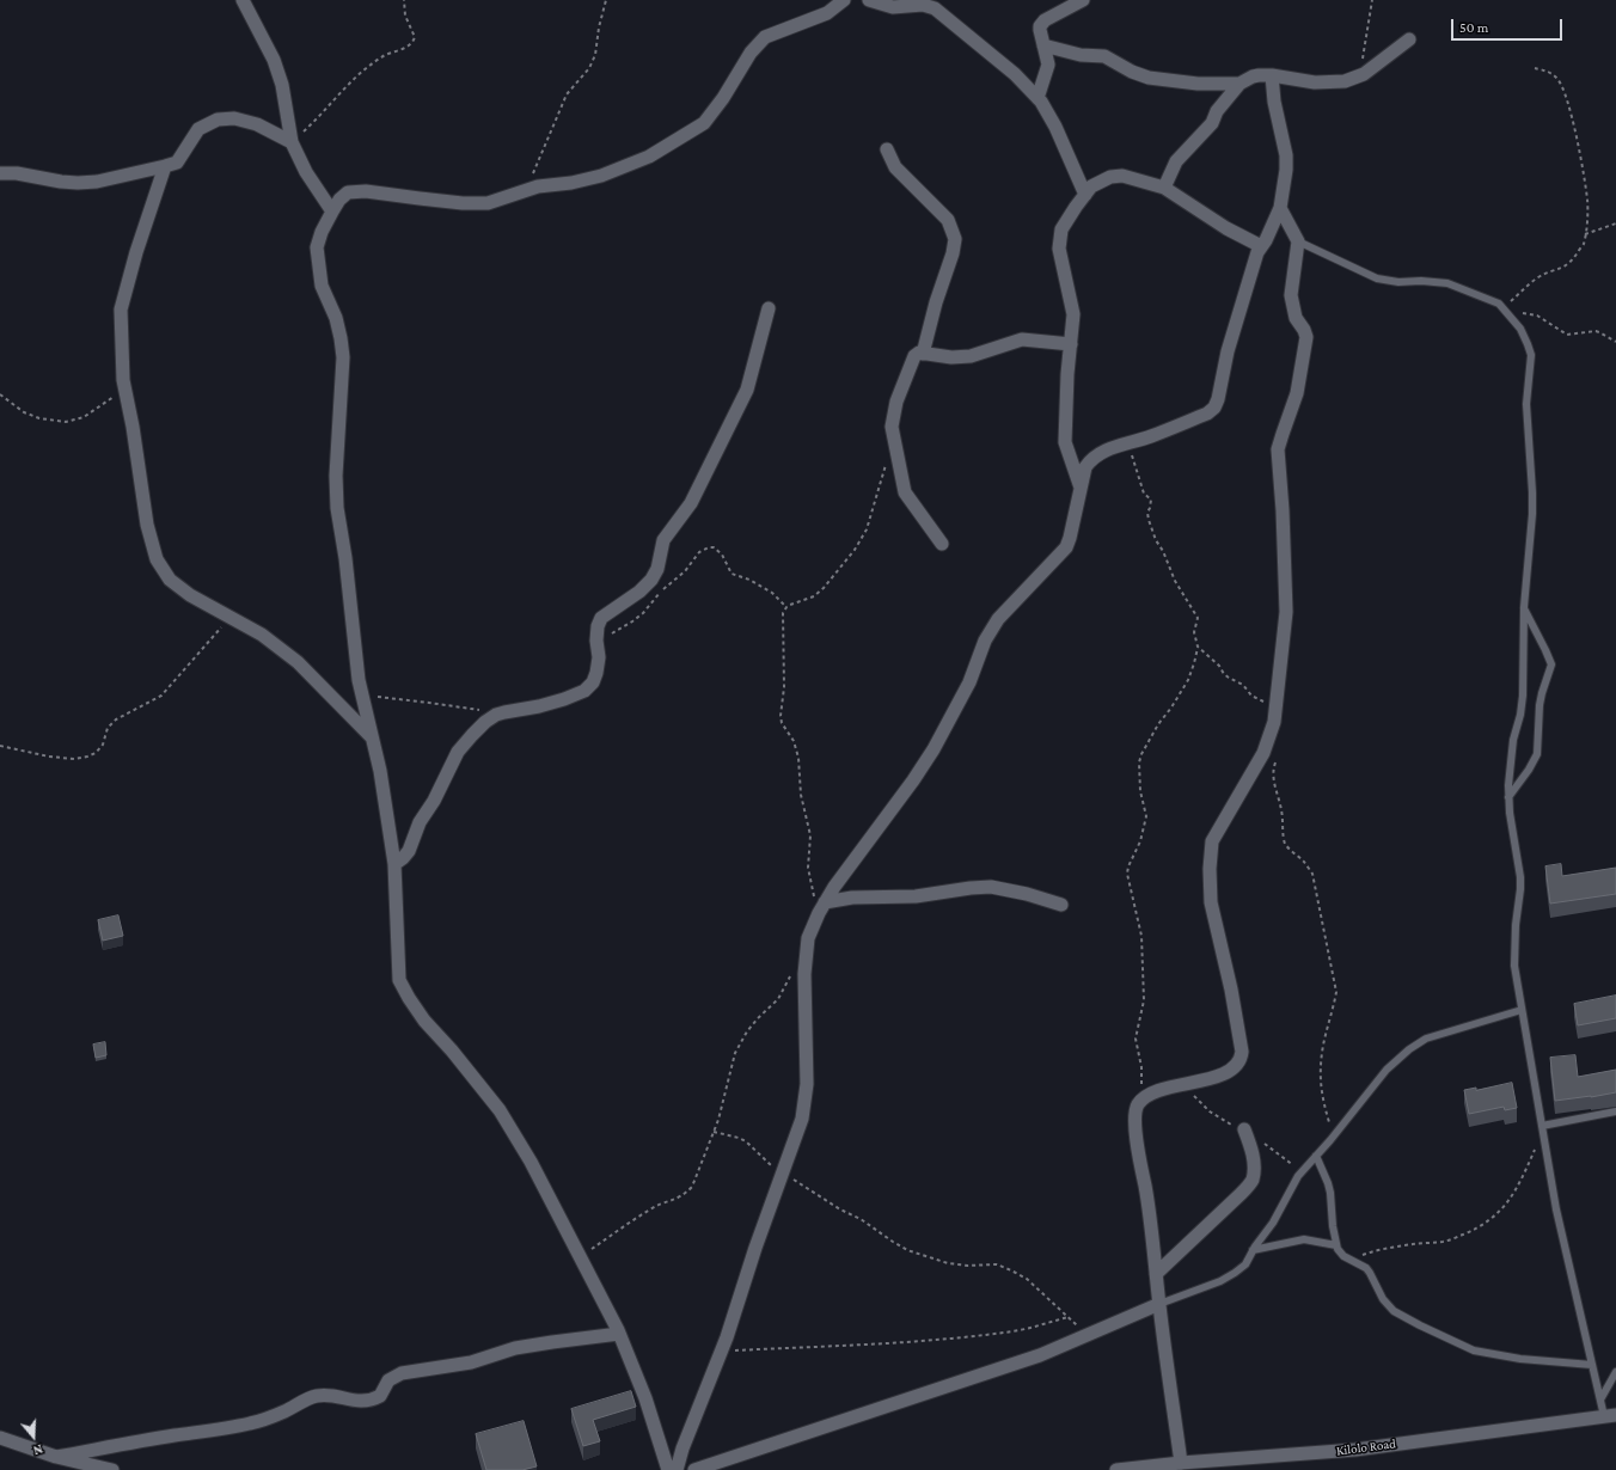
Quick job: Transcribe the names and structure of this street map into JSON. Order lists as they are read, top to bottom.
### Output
{
  "streets": {
    "street": ["Kilolo Road"]
  },
  "scale_bar": "50 m",
  "north": "bottom"
}
